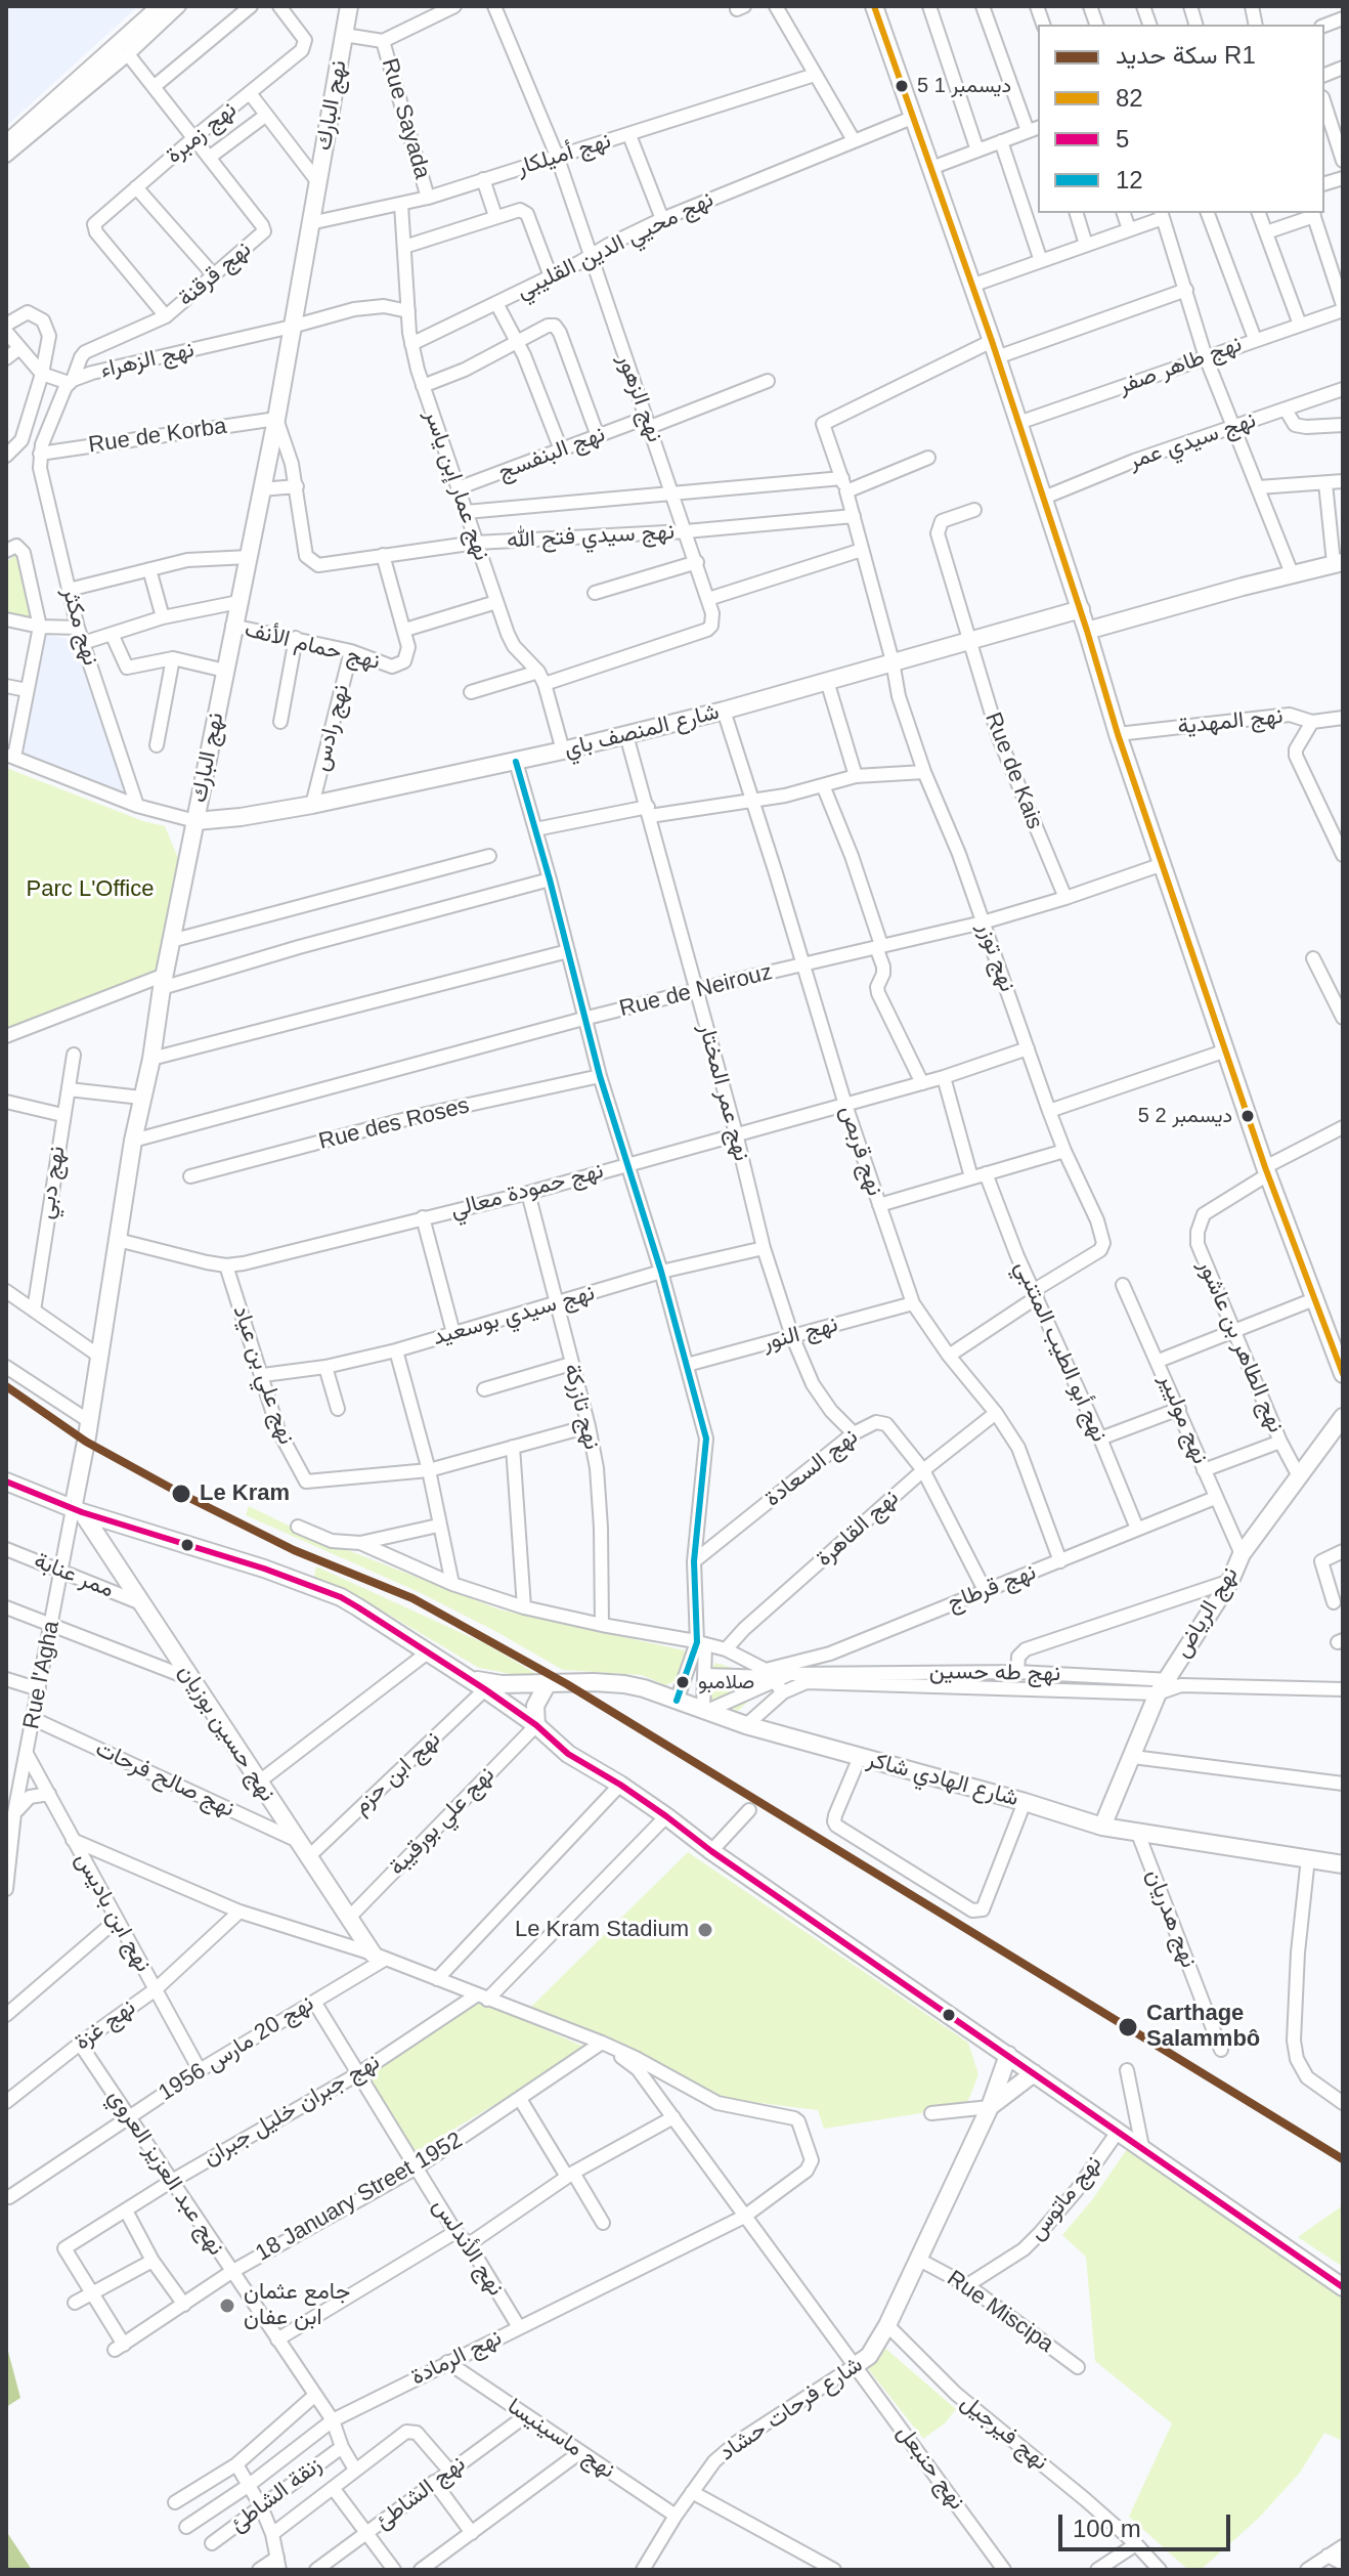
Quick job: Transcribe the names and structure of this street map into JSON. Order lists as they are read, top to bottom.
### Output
{
  "streets": {
    "street": [
      "نهج البارك",
      "Rue Sayada",
      "نهج زمبرة",
      "نهج أميلكار",
      "نهج محيي الدين القليبي",
      "نهج قرقنة",
      "نهج الزهراء",
      "نهج طاهر صفر",
      "نهج الزهور",
      "Rue de Korba",
      "نهج سيدي عمر",
      "نهج البنفسج",
      "نهج عمار إبن ياسر",
      "نهج سيدي فتح الله",
      "نهج مكثر",
      "نهج حمام الأنف",
      "نهج المهدية",
      "نهج رادس",
      "شارع المنصف باي",
      "Rue de Kais",
      "نهج توزر",
      "Rue de Neirouz",
      "نهج عمر المختار",
      "Rue des Roses",
      "نهج قربص",
      "نهج دبي",
      "نهج حمودة معالي",
      "نهج سيدي بوسعيد",
      "نهج النور",
      "نهج الطاهر بن عاشور",
      "نهج أبو الطيب المتنبي",
      "نهج علي بن عياد",
      "نهج تازركة",
      "نهج موليير",
      "نهج السعادة",
      "نهج القاهرة",
      "ممر عنابة",
      "نهج قرطاج",
      "نهج الرياض",
      "نهج طه حسين",
      "Rue l'Agha",
      "نهج حسين بوزيان",
      "نهج ابن حزم",
      "نهج صالح فرحات",
      "شارع الهادي شاكر",
      "نهج علي بورقيبة",
      "نهج ابن باديس",
      "نهج هدريان",
      "نهج غزة",
      "نهج 20 مارس 1956",
      "نهج جبران خليل جبران",
      "نهج عبد العزيز العروي",
      "18 January Street 1952",
      "نهج ماتوس",
      "نهج الأندلس",
      "Rue Miscipa",
      "نهج الرمادة",
      "شارع فرحات حشاد",
      "نهج فيرجيل",
      "نهج ماسينيسا",
      "نهج حنبعل",
      "نهج الشاطئ",
      "زنقة الشاطئ"
    ]
  },
  "crossings": [
    ["نهج البارك", "نهج أميلكار"],
    ["نهج البارك", "نهج الزهراء"],
    ["نهج البارك", "Rue de Korba"],
    ["نهج البارك", "نهج حمام الأنف"],
    ["نهج البارك", "شارع المنصف باي"],
    ["نهج البارك", "Rue de Neirouz"],
    ["نهج البارك", "نهج حمودة معالي"],
    ["نهج البارك", "Rue l'Agha"],
    ["نهج البارك", "نهج حسين بوزيان"],
    ["Rue Sayada", "نهج أميلكار"],
    ["نهج زمبرة", "نهج قرقنة"],
    ["نهج أميلكار", "نهج الزهور"],
    ["نهج أميلكار", "نهج عمار إبن ياسر"],
    ["نهج محيي الدين القليبي", "نهج الزهور"],
    ["نهج محيي الدين القليبي", "نهج عمار إبن ياسر"],
    ["نهج قرقنة", "نهج الزهراء"],
    ["نهج الزهراء", "نهج عمار إبن ياسر"],
    ["نهج الزهور", "نهج البنفسج"],
    ["نهج الزهور", "نهج سيدي فتح الله"],
    ["Rue de Korba", "نهج مكثر"],
    ["نهج البنفسج", "نهج عمار إبن ياسر"],
    ["نهج عمار إبن ياسر", "نهج سيدي فتح الله"],
    ["نهج عمار إبن ياسر", "شارع المنصف باي"],
    ["نهج سيدي فتح الله", "نهج توزر"],
    ["نهج حمام الأنف", "نهج رادس"],
    ["نهج رادس", "شارع المنصف باي"],
    ["شارع المنصف باي", "Rue de Kais"],
    ["شارع المنصف باي", "نهج توزر"],
    ["شارع المنصف باي", "نهج عمر المختار"],
    ["شارع المنصف باي", "نهج قربص"],
    ["Rue de Kais", "Rue de Neirouz"],
    ["نهج توزر", "Rue de Neirouz"],
    ["نهج توزر", "نهج حمودة معالي"],
    ["نهج توزر", "نهج أبو الطيب المتنبي"],
    ["Rue de Neirouz", "نهج عمر المختار"],
    ["Rue de Neirouz", "نهج قربص"],
    ["نهج عمر المختار", "نهج حمودة معالي"],
    ["نهج عمر المختار", "نهج سيدي بوسعيد"],
    ["نهج عمر المختار", "نهج النور"],
    ["نهج عمر المختار", "نهج السعادة"],
    ["نهج قربص", "نهج حمودة معالي"],
    ["نهج قربص", "نهج النور"],
    ["نهج قربص", "نهج القاهرة"],
    ["نهج قربص", "نهج قرطاج"],
    ["نهج حمودة معالي", "نهج علي بن عياد"],
    ["نهج حمودة معالي", "نهج تازركة"],
    ["نهج سيدي بوسعيد", "نهج علي بن عياد"],
    ["نهج سيدي بوسعيد", "نهج تازركة"],
    ["نهج الطاهر بن عاشور", "نهج الرياض"],
    ["نهج أبو الطيب المتنبي", "نهج قرطاج"],
    ["نهج موليير", "نهج قرطاج"],
    ["نهج موليير", "نهج الرياض"],
    ["نهج السعادة", "نهج القاهرة"],
    ["ممر عنابة", "Rue l'Agha"],
    ["ممر عنابة", "نهج حسين بوزيان"],
    ["نهج الرياض", "نهج طه حسين"],
    ["نهج الرياض", "شارع الهادي شاكر"],
    ["Rue l'Agha", "نهج حسين بوزيان"],
    ["Rue l'Agha", "نهج صالح فرحات"],
    ["Rue l'Agha", "نهج ابن باديس"],
    ["نهج حسين بوزيان", "نهج ابن حزم"],
    ["نهج حسين بوزيان", "نهج صالح فرحات"],
    ["نهج حسين بوزيان", "نهج علي بورقيبة"],
    ["نهج حسين بوزيان", "نهج 20 مارس 1956"],
    ["شارع الهادي شاكر", "نهج هدريان"],
    ["نهج ابن باديس", "نهج غزة"],
    ["نهج ابن باديس", "نهج 20 مارس 1956"],
    ["نهج غزة", "نهج عبد العزيز العروي"],
    ["نهج 20 مارس 1956", "نهج عبد العزيز العروي"],
    ["نهج 20 مارس 1956", "نهج الأندلس"],
    ["نهج جبران خليل جبران", "نهج عبد العزيز العروي"],
    ["نهج جبران خليل جبران", "18 January Street 1952"],
    ["نهج جبران خليل جبران", "نهج الأندلس"],
    ["نهج عبد العزيز العروي", "18 January Street 1952"],
    ["نهج عبد العزيز العروي", "نهج الرمادة"],
    ["نهج عبد العزيز العروي", "زنقة الشاطئ"],
    ["18 January Street 1952", "نهج الأندلس"],
    ["18 January Street 1952", "نهج حنبعل"],
    ["نهج ماتوس", "Rue Miscipa"],
    ["نهج الأندلس", "نهج الرمادة"],
    ["Rue Miscipa", "شارع فرحات حشاد"],
    ["نهج الرمادة", "نهج ماسينيسا"],
    ["نهج الرمادة", "نهج حنبعل"],
    ["شارع فرحات حشاد", "نهج فيرجيل"],
    ["شارع فرحات حشاد", "نهج ماسينيسا"],
    ["شارع فرحات حشاد", "نهج حنبعل"],
    ["نهج ماسينيسا", "نهج الشاطئ"]
  ],
  "parks": ["Parc L'Office"],
  "places": [
    "5 ديسمبر 1",
    "5 ديسمبر 2",
    "Le Kram",
    "صلامبو",
    "Le Kram Stadium",
    "Carthage Salammbô",
    "جامع عثمان ابن عفان"
  ],
  "lines": [
    "transit line 82",
    "transit line 12",
    "rail line R1",
    "transit line 5"
  ],
  "legend": [
    "سكة حديد R1",
    "82",
    "5",
    "12"
  ],
  "scale_bar": "100 m"
}
